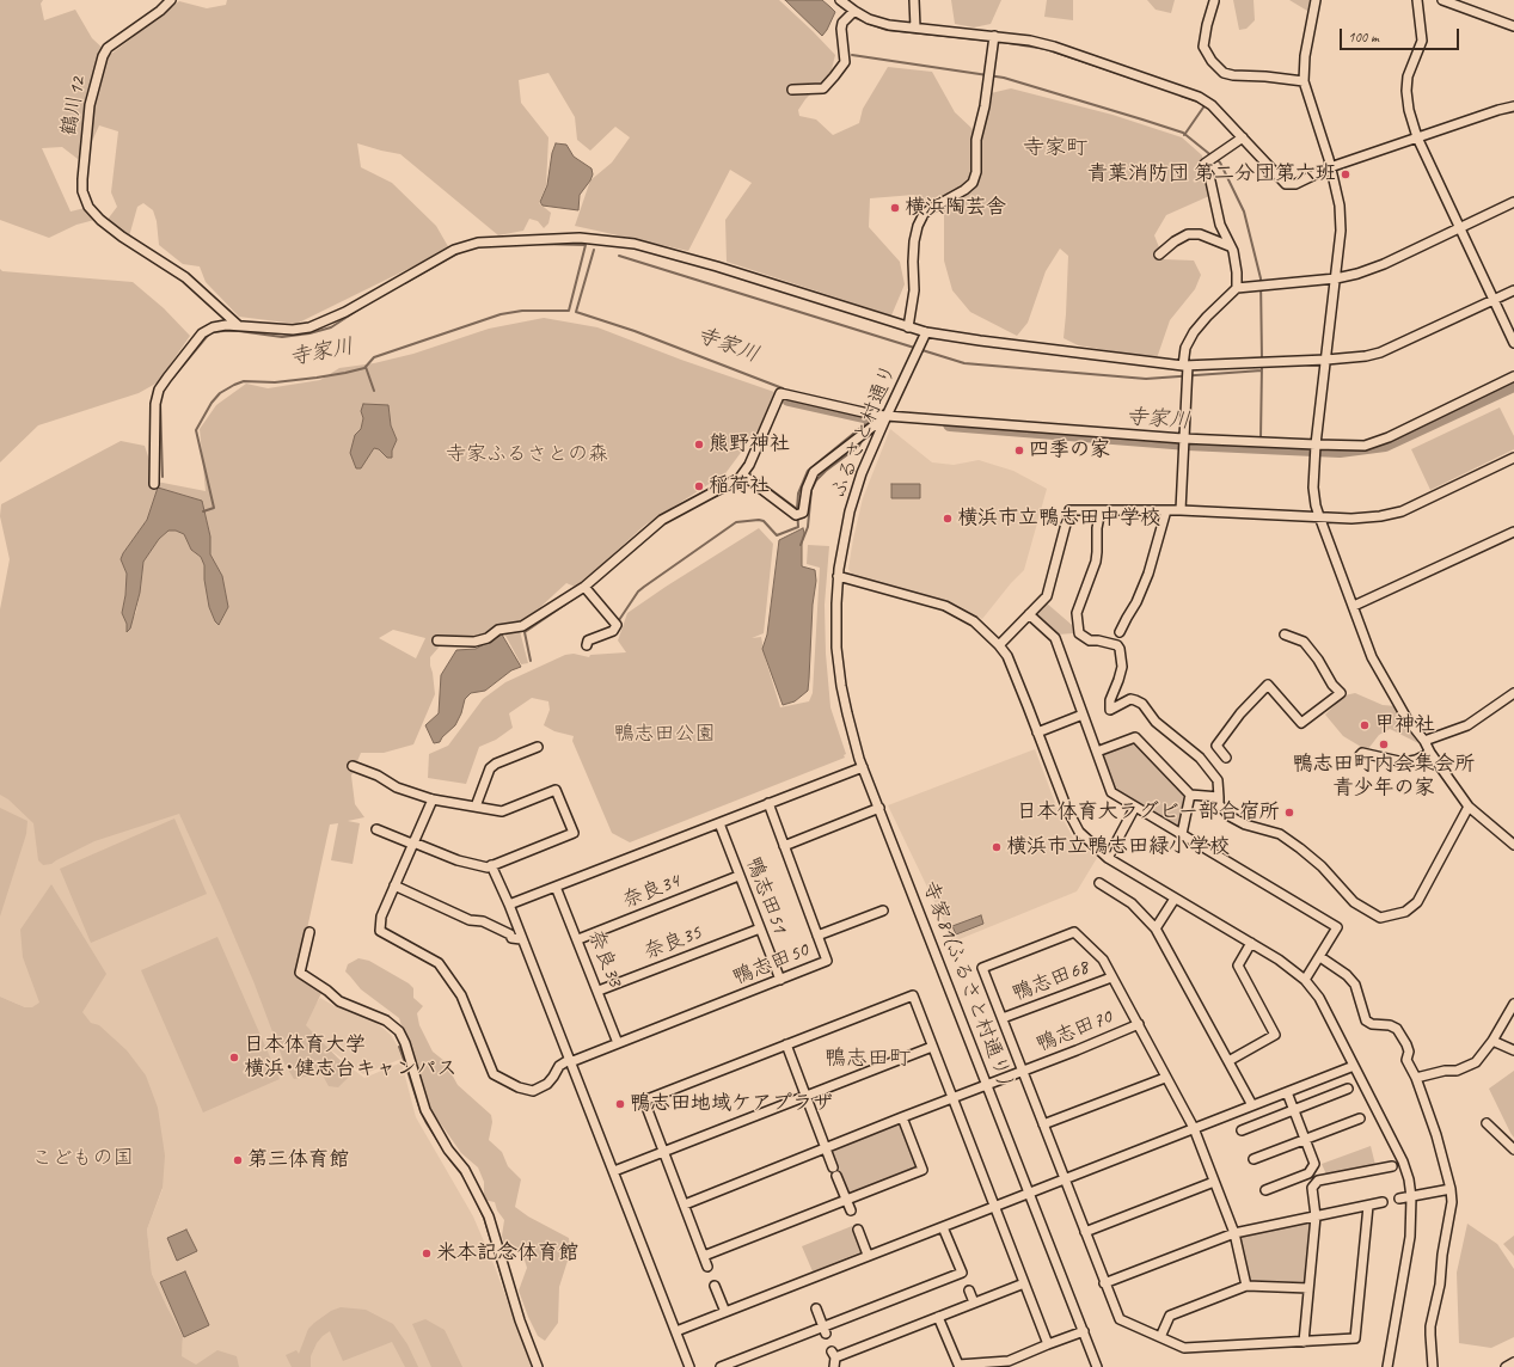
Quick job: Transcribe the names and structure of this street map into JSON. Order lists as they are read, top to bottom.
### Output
{
  "streets": {
    "street": [
      "鶴川12",
      "ふるさと村通り",
      "奈良34",
      "鴨志田51",
      "奈良35",
      "奈良33",
      "鴨志田50",
      "鴨志田68",
      "寺家81(ふるさと村通り)",
      "鴨志田70"
    ]
  },
  "crossings": [
    ["ふるさと村通り", "寺家81(ふるさと村通り)"],
    ["奈良34", "鴨志田51"],
    ["奈良34", "奈良33"],
    ["鴨志田51", "奈良35"],
    ["鴨志田51", "鴨志田50"],
    ["奈良35", "奈良33"],
    ["奈良33", "鴨志田50"],
    ["寺家81(ふるさと村通り)", "鴨志田70"]
  ],
  "districts": ["寺家町", "鴨志田町"],
  "water": ["寺家川"],
  "parks": ["寺家ふるさとの森", "鴨志田公園", "こどもの国"],
  "places": [
    "青葉消防団 第二分団第六班",
    "横浜陶芸舎",
    "熊野神社",
    "四季の家",
    "稲荷社",
    "横浜市立鴨志田中学校",
    "甲神社",
    "鴨志田町内会集会所 青少年の家",
    "日本体育大ラグビー部合宿所",
    "横浜市立鴨志田緑小学校",
    "日本体育大学 横浜･健志台キャンパス",
    "鴨志田地域ケアプラザ",
    "第三体育館",
    "米本記念体育館"
  ],
  "scale_bar": "100 m"
}
